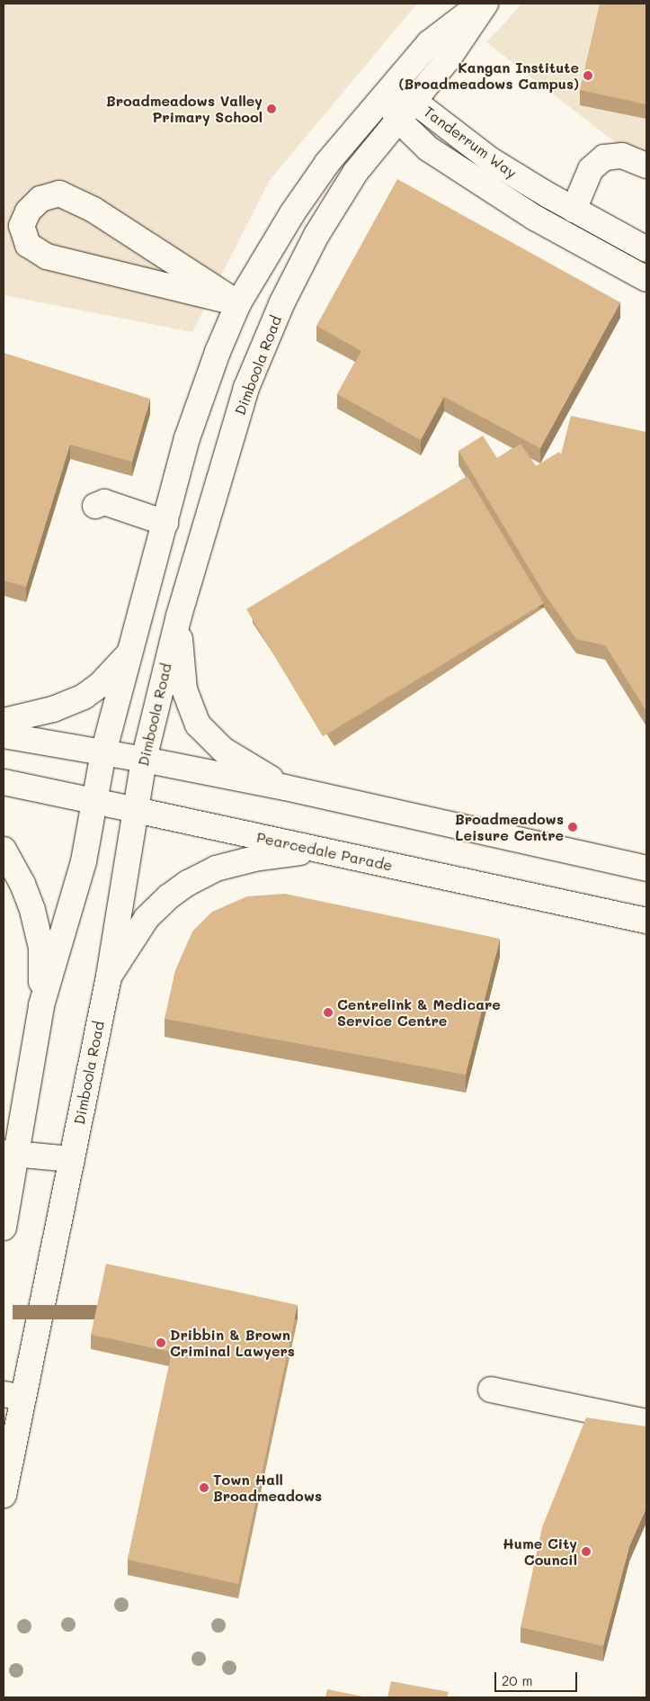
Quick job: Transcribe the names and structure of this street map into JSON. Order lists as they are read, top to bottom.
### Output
{
  "streets": {
    "street": ["Tanderrum Way", "Dimboola Road", "Pearcedale Parade"]
  },
  "crossings": [
    ["Tanderrum Way", "Dimboola Road"],
    ["Dimboola Road", "Pearcedale Parade"]
  ],
  "places": [
    "Kangan Institute (Broadmeadows Campus)",
    "Broadmeadows Valley Primary School",
    "Broadmeadows Leisure Centre",
    "Centrelink & Medicare Service Centre",
    "Dribbin & Brown Criminal Lawyers",
    "Town Hall Broadmeadows",
    "Hume City Council"
  ],
  "scale_bar": "20 m"
}
